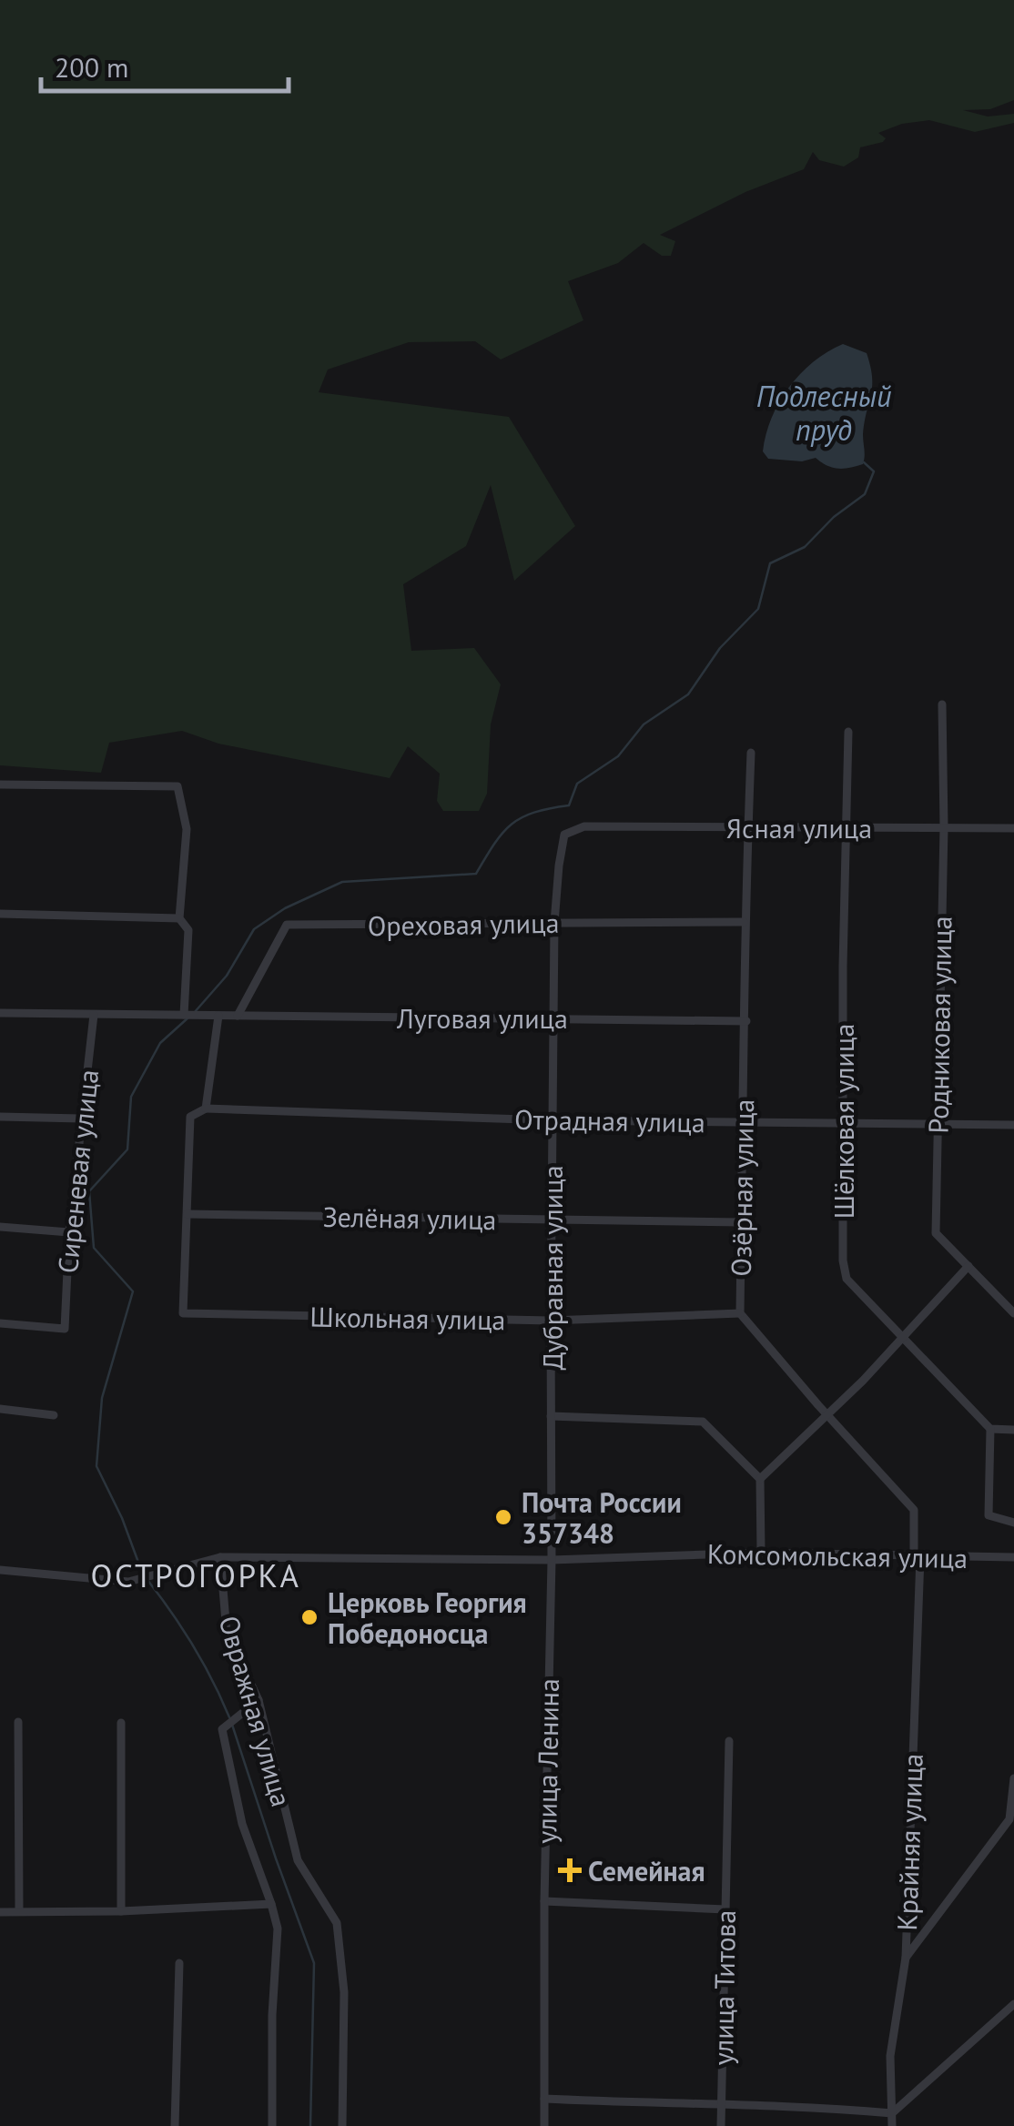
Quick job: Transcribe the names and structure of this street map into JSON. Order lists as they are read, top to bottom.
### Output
{
  "streets": {
    "street": [
      "Ясная улица",
      "Ореховая улица",
      "Луговая улица",
      "Родниковая улица",
      "Отрадная улица",
      "Шёлковая улица",
      "Сиреневая улица",
      "Озёрная улица",
      "Зелёная улица",
      "Дубравная улица",
      "Школьная улица",
      "Комсомольская улица",
      "Овражная улица",
      "улица Ленина",
      "Крайняя улица",
      "улица Титова"
    ]
  },
  "crossings": [
    ["Ясная улица", "Родниковая улица"],
    ["Ясная улица", "Шёлковая улица"],
    ["Ясная улица", "Озёрная улица"],
    ["Ясная улица", "Дубравная улица"],
    ["Ореховая улица", "Луговая улица"],
    ["Ореховая улица", "Озёрная улица"],
    ["Ореховая улица", "Дубравная улица"],
    ["Луговая улица", "Озёрная улица"],
    ["Луговая улица", "Дубравная улица"],
    ["Родниковая улица", "Отрадная улица"],
    ["Отрадная улица", "Шёлковая улица"],
    ["Отрадная улица", "Озёрная улица"],
    ["Отрадная улица", "Дубравная улица"],
    ["Озёрная улица", "Зелёная улица"],
    ["Озёрная улица", "Школьная улица"],
    ["Озёрная улица", "Комсомольская улица"],
    ["Озёрная улица", "Крайняя улица"],
    ["Зелёная улица", "Дубравная улица"],
    ["Зелёная улица", "Школьная улица"],
    ["Дубравная улица", "Школьная улица"],
    ["Дубравная улица", "Комсомольская улица"],
    ["Дубравная улица", "улица Ленина"],
    ["Комсомольская улица", "Овражная улица"],
    ["Комсомольская улица", "улица Ленина"],
    ["Комсомольская улица", "Крайняя улица"]
  ],
  "districts": ["ОСТРОГОРКА"],
  "water": ["Подлесный пруд"],
  "places": {
    "other": ["Почта России 357348", "Церковь Георгия Победоносца"],
    "health": ["Семейная"]
  },
  "scale_bar": "200 m"
}
